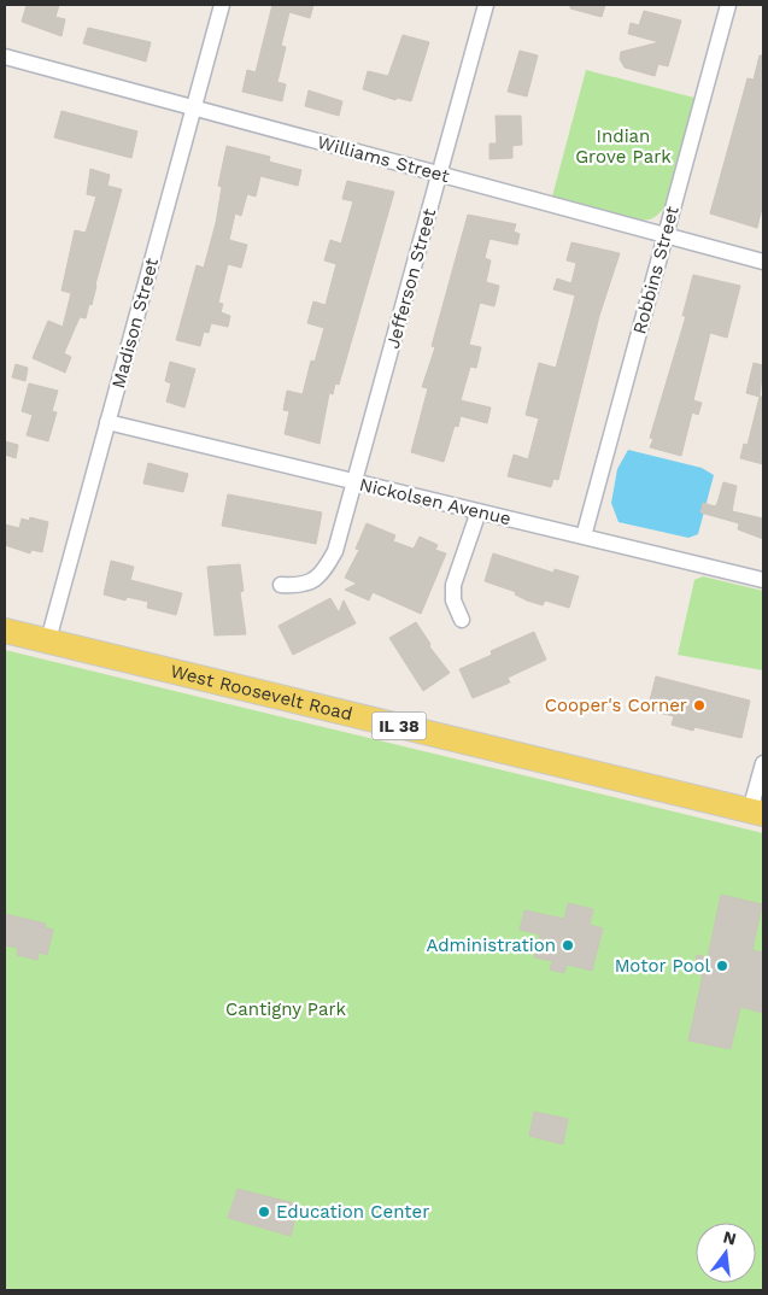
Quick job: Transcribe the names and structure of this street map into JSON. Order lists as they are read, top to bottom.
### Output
{
  "streets": {
    "main road": ["West Roosevelt Road", "IL 38"],
    "street": [
      "Williams Street",
      "Robbins Street",
      "Jefferson Street",
      "Madison Street",
      "Nickolsen Avenue"
    ]
  },
  "crossings": [
    ["Williams Street", "Robbins Street"],
    ["Williams Street", "Jefferson Street"],
    ["Williams Street", "Madison Street"],
    ["Robbins Street", "Nickolsen Avenue"],
    ["Jefferson Street", "Nickolsen Avenue"],
    ["Madison Street", "Nickolsen Avenue"],
    ["Madison Street", "West Roosevelt Road"]
  ],
  "parks": ["Indian Grove Park", "Cantigny Park"],
  "places": [
    "Cooper's Corner",
    "Administration",
    "Motor Pool",
    "Education Center"
  ],
  "north": "top"
}
